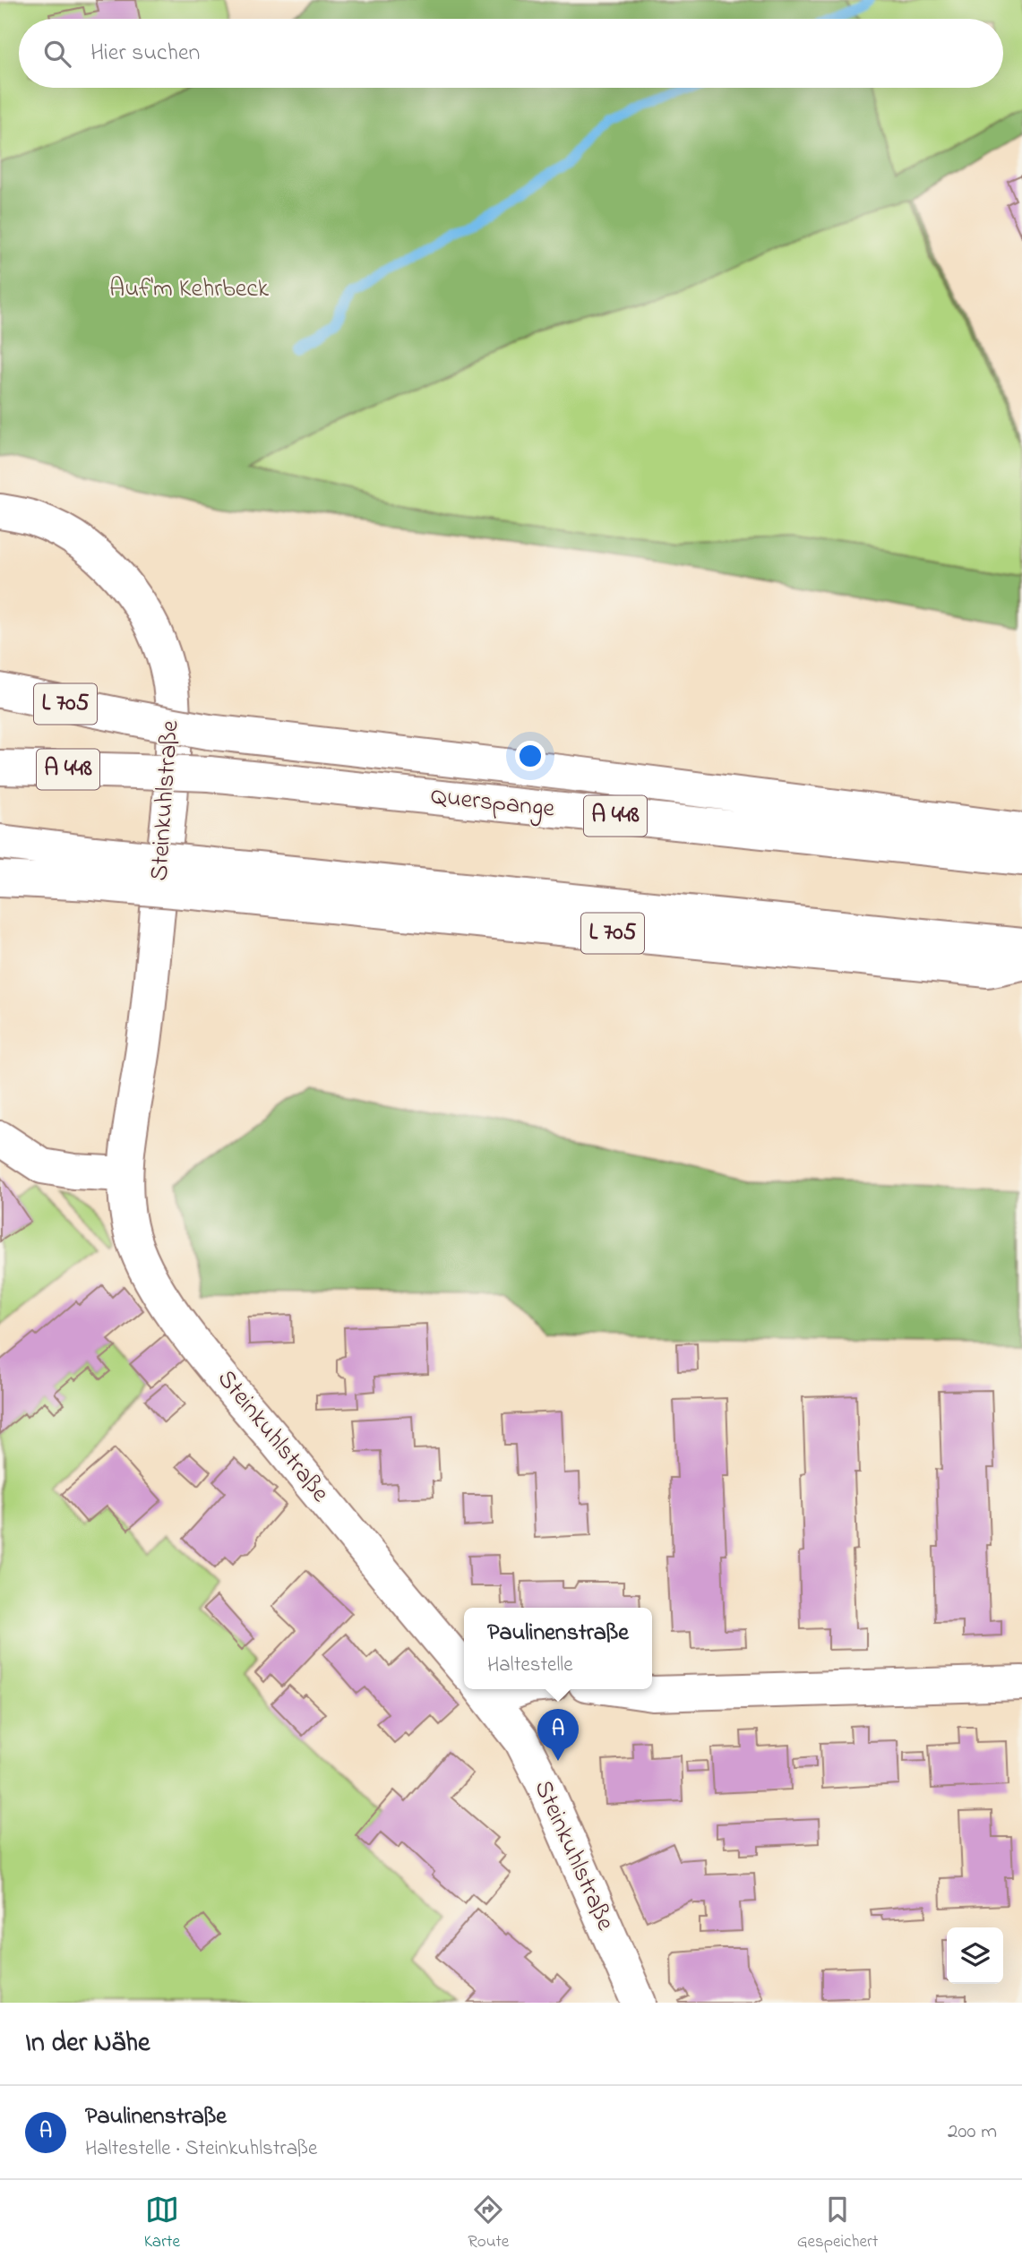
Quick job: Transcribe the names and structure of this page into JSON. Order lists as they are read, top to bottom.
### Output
{
  "streets": {
    "main road": [
      "L 705",
      "A 448",
      "Steinkuhlstraße",
      "Querspange"
    ]
  },
  "parks": ["Auf'm Kehrbeck"],
  "page": {
    "search": "Hier suchen",
    "popup": ["Paulinenstraße", "Haltestelle"],
    "pins": "A",
    "heading": "In der Nähe",
    "list": [
      {
        "mark": "A",
        "name": "Paulinenstraße",
        "note": "Haltestelle · Steinkuhlstraße",
        "value": "200 m"
      }
    ],
    "nav": ["Karte", "Route", "Gespeichert"]
  }
}
